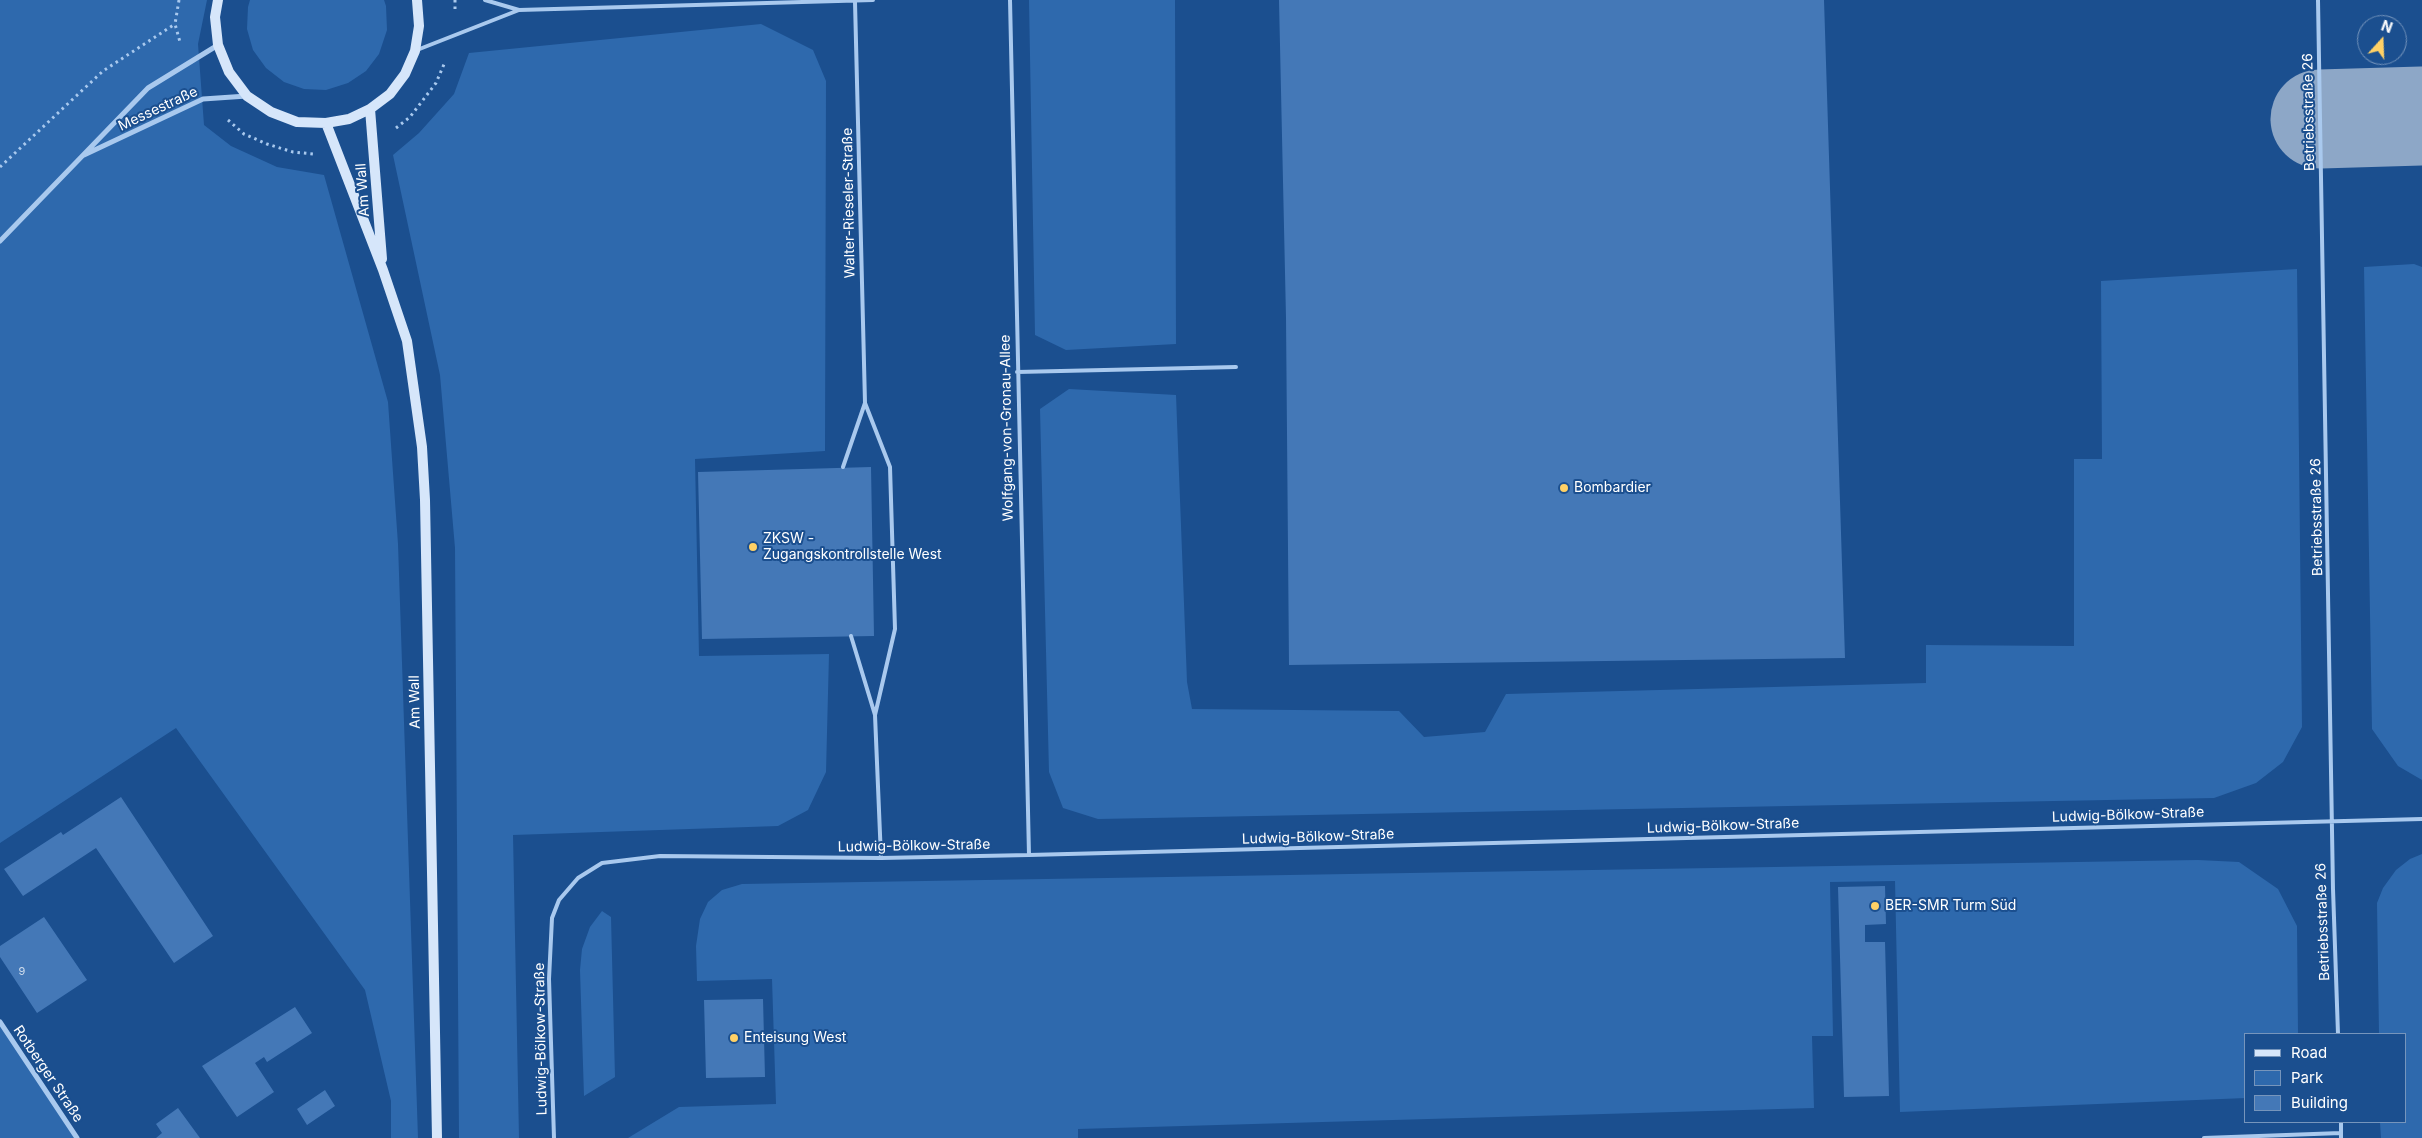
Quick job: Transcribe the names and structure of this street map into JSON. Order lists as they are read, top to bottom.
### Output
{
  "streets": {
    "street": ["Messestraße", "Am Wall", "Rotberger Straße"],
    "lane": [
      "Betriebsstraße 26",
      "Walter-Rieseler-Straße",
      "Wolfgang-von-Gronau-Allee",
      "Ludwig-Bölkow-Straße"
    ]
  },
  "crossings": [
    ["Betriebsstraße 26", "Ludwig-Bölkow-Straße"],
    ["Walter-Rieseler-Straße", "Ludwig-Bölkow-Straße"],
    ["Wolfgang-von-Gronau-Allee", "Ludwig-Bölkow-Straße"]
  ],
  "places": [
    "Bombardier",
    "ZKSW - Zugangskontrollstelle West",
    "BER-SMR Turm Süd",
    "Enteisung West"
  ],
  "house_numbers": ["9"],
  "legend": ["Road", "Park", "Building"],
  "north": "top"
}
